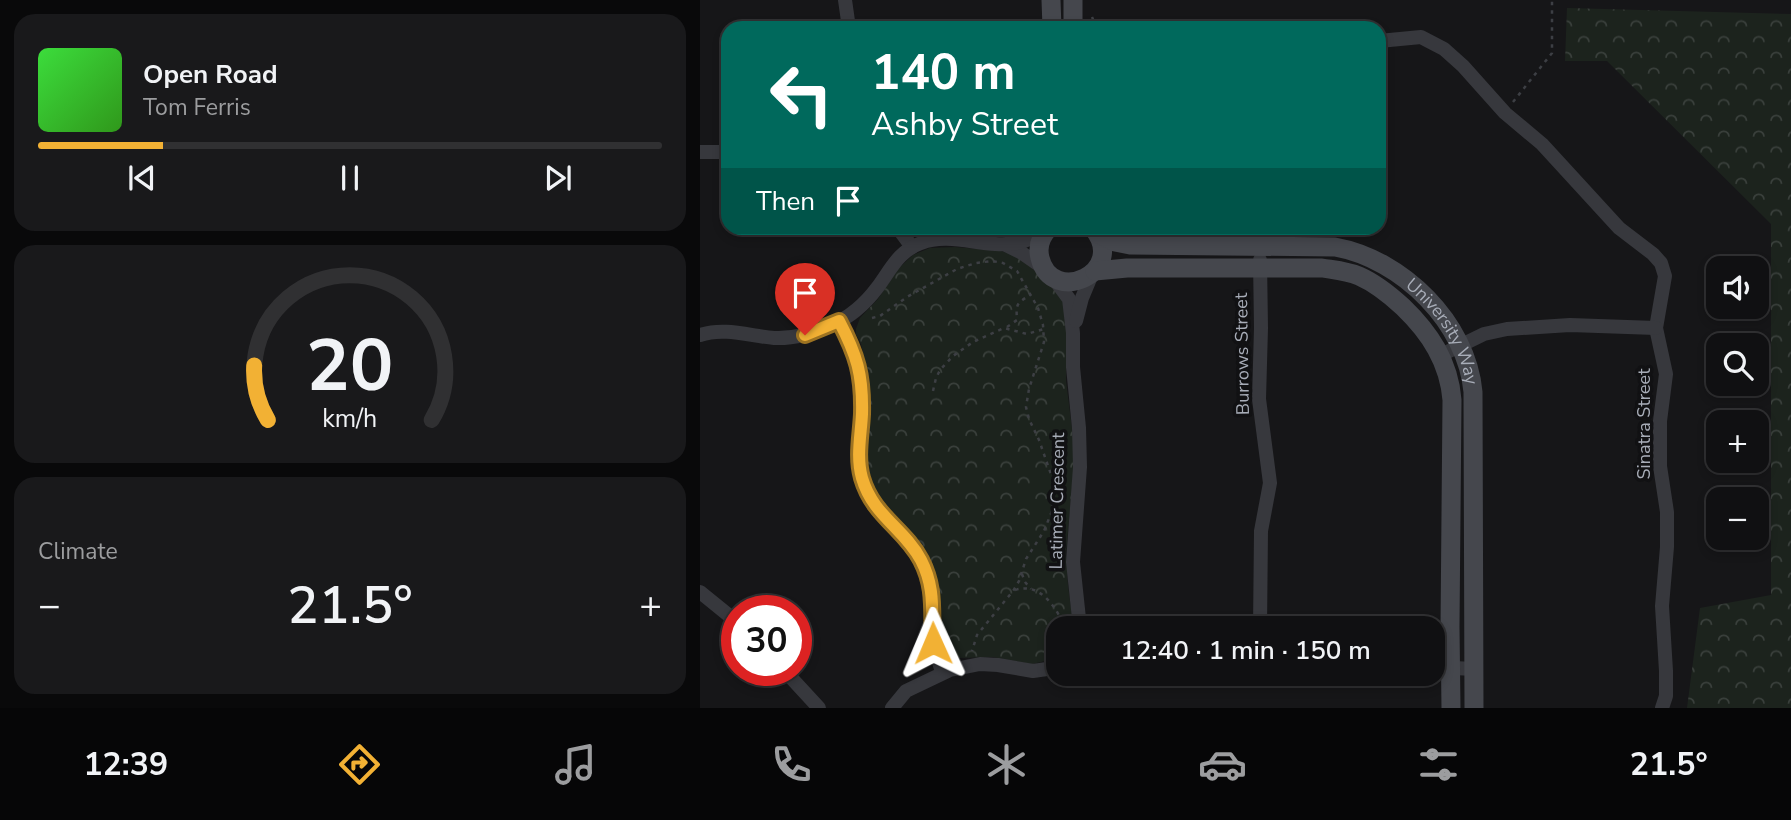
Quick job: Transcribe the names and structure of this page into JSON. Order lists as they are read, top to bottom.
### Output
{
  "streets": {
    "street": [
      "University Way",
      "Burrows Street",
      "Sinatra Street",
      "Latimer Crescent"
    ]
  },
  "crossings": [
    ["University Way", "Burrows Street"],
    ["University Way", "Latimer Crescent"]
  ],
  "page": {
    "turn": ["140 m", "Ashby Street"],
    "song": ["Open Road", "Tom Ferris"],
    "then": "Then",
    "map_buttons": ["+", "−"],
    "tile": "Climate",
    "heat": ["−", "21.5°", "+"],
    "limit": "30",
    "trip": "12:40 · 1 min · 150 m",
    "tabs": ["12:39", "21.5°"],
    "gauge": ["20", "km/h"]
  }
}
